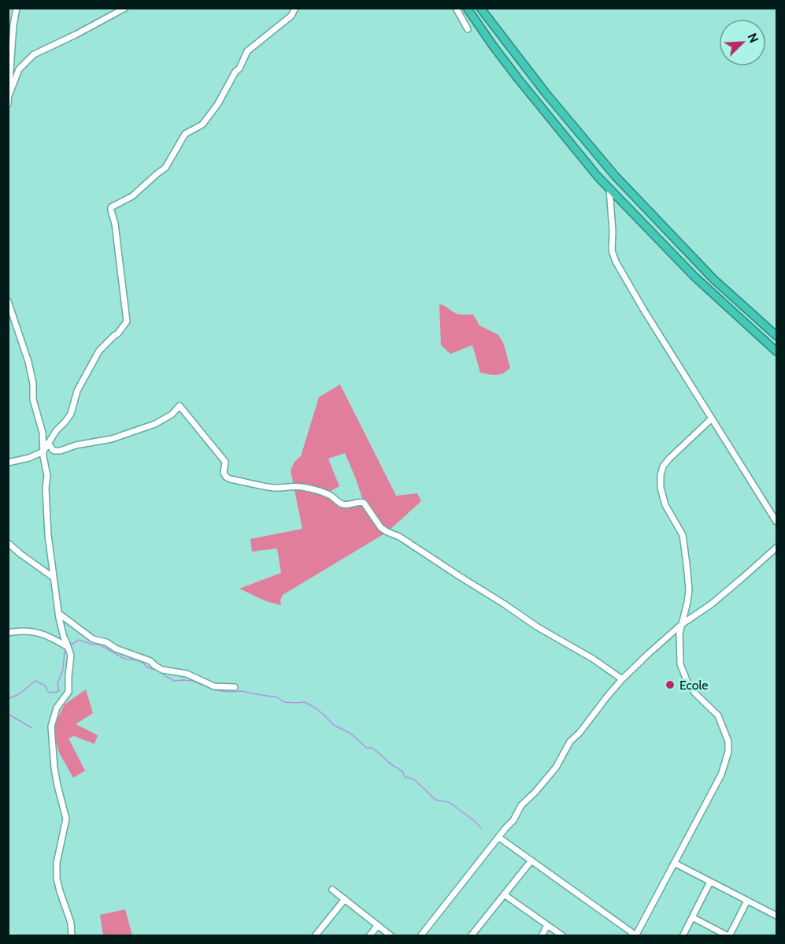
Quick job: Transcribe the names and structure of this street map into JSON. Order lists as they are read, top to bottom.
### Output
{
  "places": ["Ecole"],
  "north": "top right"
}
